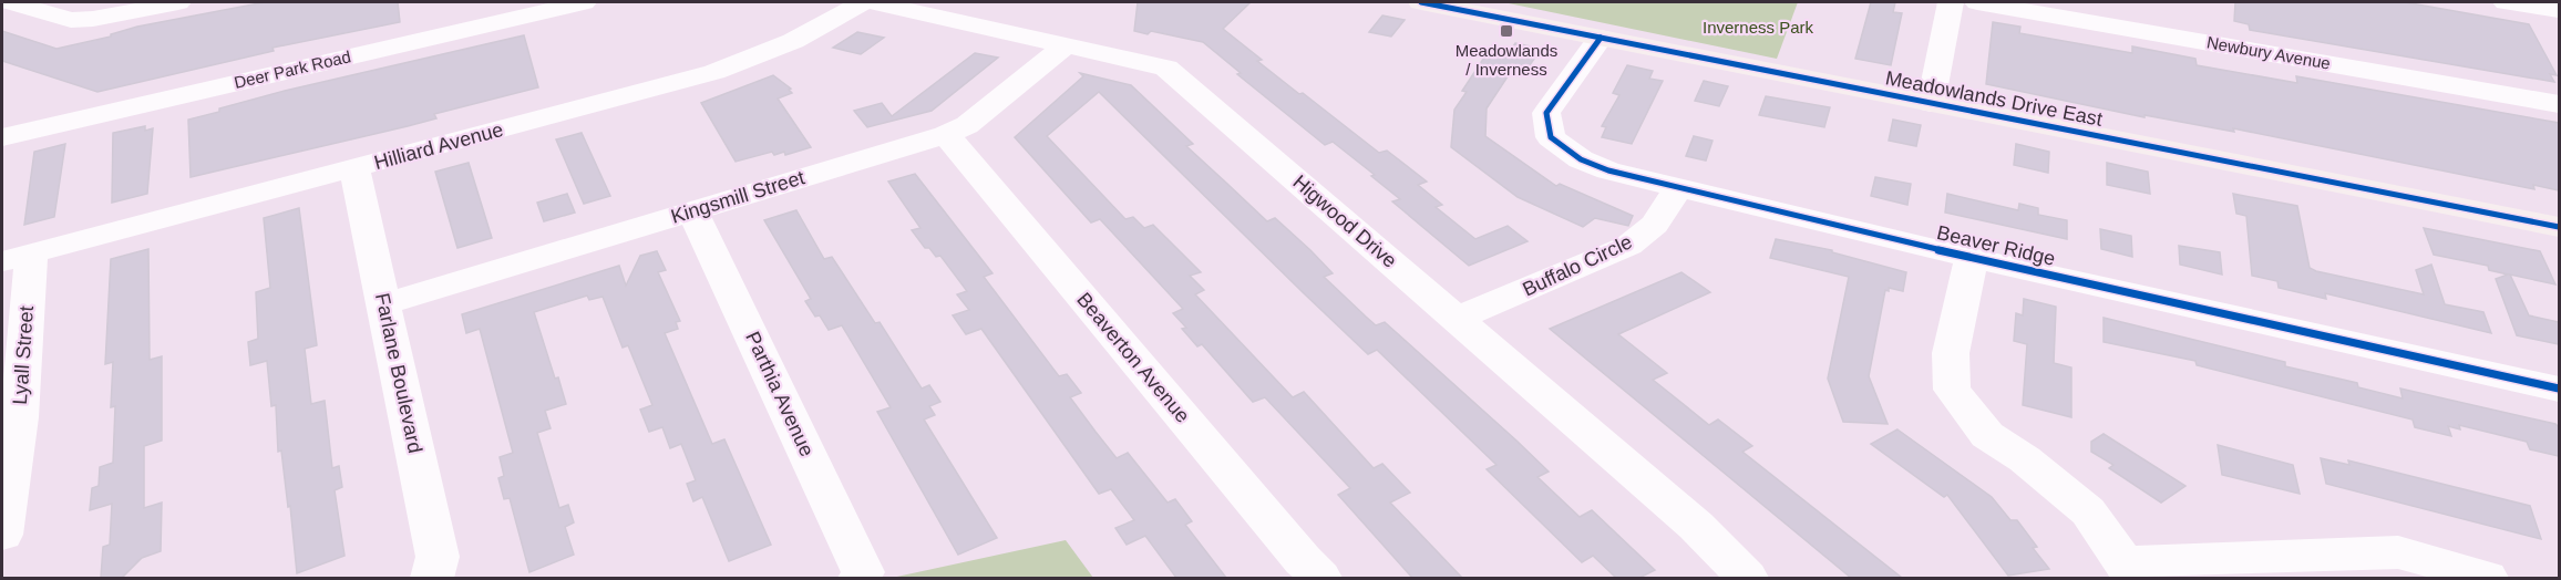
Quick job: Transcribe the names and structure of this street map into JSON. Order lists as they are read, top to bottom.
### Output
{
  "streets": {
    "main road": ["Meadowlands Drive East"],
    "street": [
      "Newbury Avenue",
      "Deer Park Road",
      "Hilliard Avenue",
      "Kingsmill Street",
      "Higwood Drive",
      "Beaver Ridge",
      "Buffalo Circle",
      "Lyall Street",
      "Beaverton Avenue",
      "Farlane Boulevard",
      "Parthia Avenue"
    ]
  },
  "crossings": [
    ["Meadowlands Drive East", "Beaver Ridge"],
    ["Hilliard Avenue", "Lyall Street"],
    ["Hilliard Avenue", "Farlane Boulevard"],
    ["Kingsmill Street", "Higwood Drive"],
    ["Kingsmill Street", "Beaverton Avenue"],
    ["Kingsmill Street", "Farlane Boulevard"],
    ["Kingsmill Street", "Parthia Avenue"],
    ["Higwood Drive", "Buffalo Circle"],
    ["Beaver Ridge", "Buffalo Circle"]
  ],
  "parks": ["Inverness Park"],
  "places": {
    "transit": ["Meadowlands / Inverness"]
  }
}
